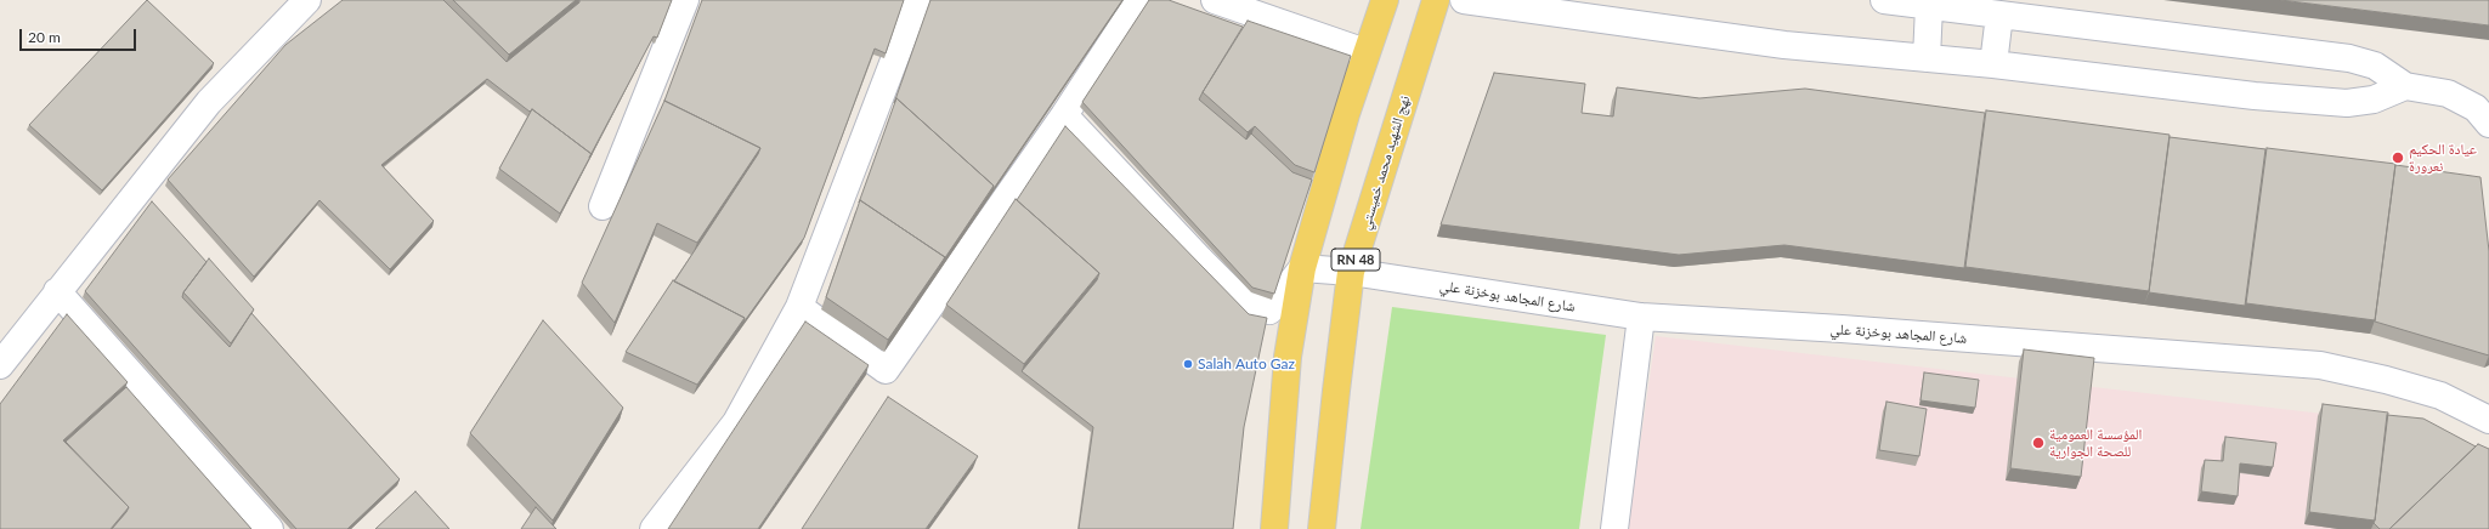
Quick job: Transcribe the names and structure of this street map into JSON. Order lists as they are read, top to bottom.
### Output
{
  "streets": {
    "main road": ["نهج الشهيد محمد خميستي", "RN 48"],
    "street": ["شارع المجاهد بوخزنة علي"]
  },
  "crossings": [
    ["نهج الشهيد محمد خميستي", "شارع المجاهد بوخزنة علي"]
  ],
  "places": ["عيادة الحكيم نعرورة", "Salah Auto Gaz", "المؤسسة العمومية للصحة الجوارية"],
  "scale_bar": "20 m"
}
